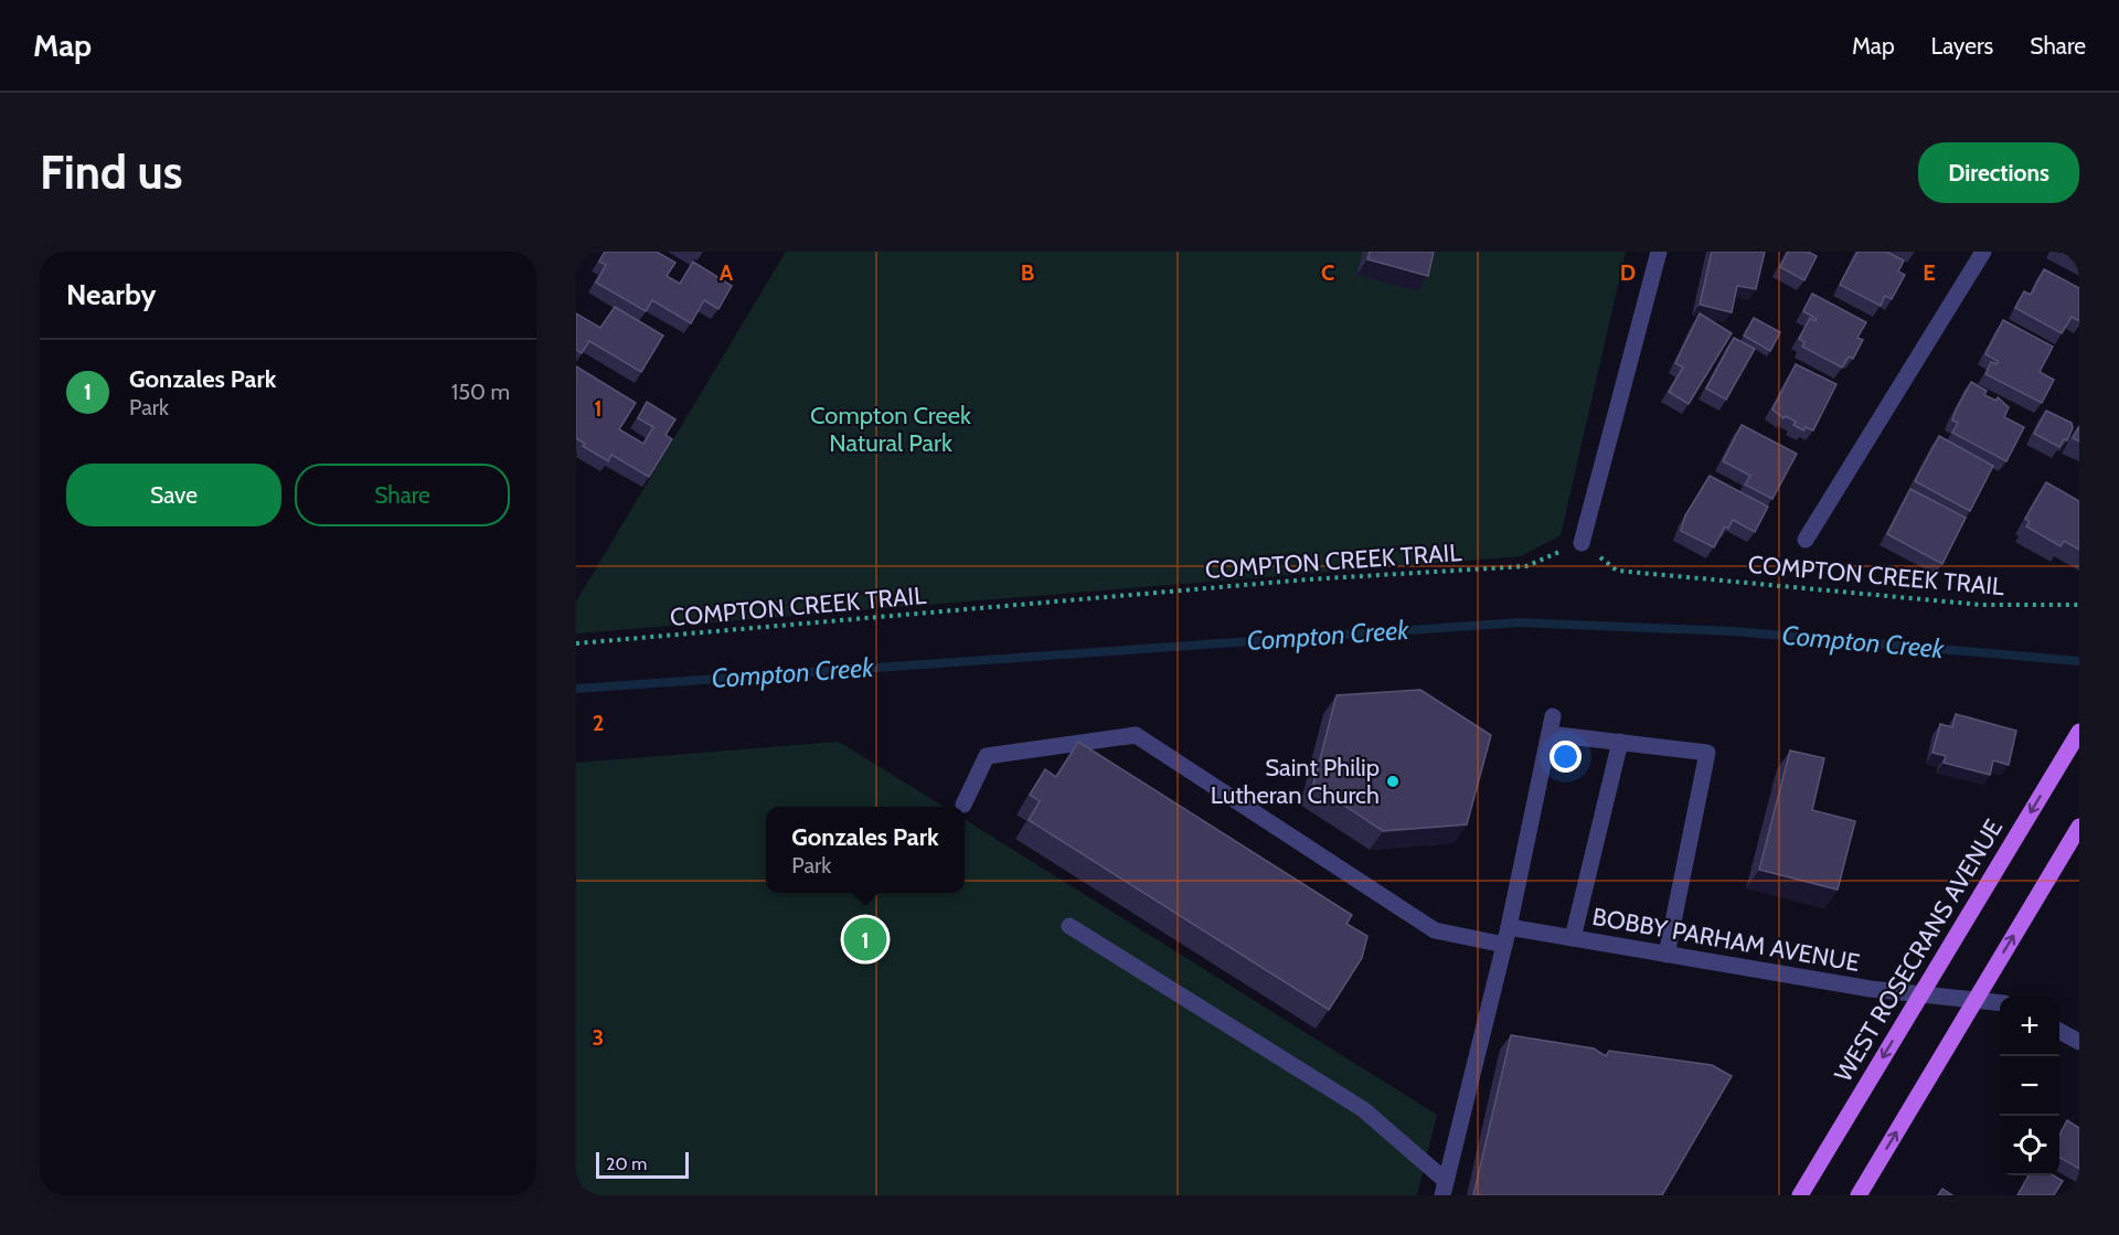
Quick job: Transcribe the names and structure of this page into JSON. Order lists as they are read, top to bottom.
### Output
{
  "streets": {
    "main road": ["WEST ROSECRANS AVENUE"],
    "street": ["BOBBY PARHAM AVENUE"],
    "path": ["COMPTON CREEK TRAIL"]
  },
  "crossings": [
    ["BOBBY PARHAM AVENUE", "WEST ROSECRANS AVENUE"]
  ],
  "water": ["Compton Creek"],
  "parks": ["Compton Creek Natural Park"],
  "places": ["Saint Philip Lutheran Church"],
  "scale_bar": "20 m",
  "page": {
    "header": "Map",
    "nav": ["Map", "Layers", "Share"],
    "buttons": [
      "Directions",
      ["Save", "Share"]
    ],
    "title": "Find us",
    "heading": "Nearby",
    "list": [
      {
        "mark": "1",
        "name": "Gonzales Park",
        "note": "Park",
        "value": "150 m"
      }
    ],
    "popup": ["Gonzales Park", "Park"],
    "pins": "1",
    "map_buttons": ["+", "−"],
    "scale": "20 m"
  },
  "grid": {
    "columns": [
      "A",
      "B",
      "C",
      "D",
      "E"
    ],
    "rows": ["1", "2", "3"]
  }
}
